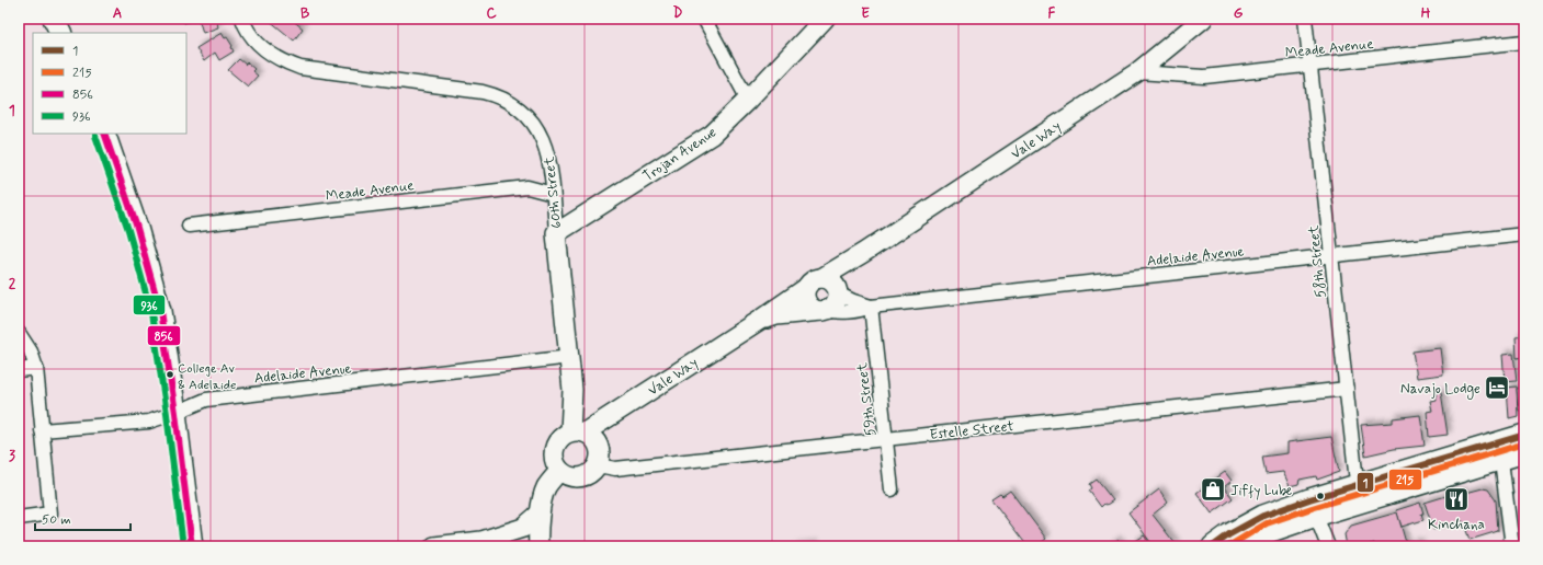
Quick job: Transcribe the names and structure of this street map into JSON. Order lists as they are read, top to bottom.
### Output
{
  "streets": {
    "street": [
      "Meade Avenue",
      "Vale Way",
      "Trojan Avenue",
      "60th Street",
      "Adelaide Avenue",
      "58th Street",
      "59th Street",
      "Estelle Street"
    ]
  },
  "crossings": [
    ["Meade Avenue", "Vale Way"],
    ["Meade Avenue", "60th Street"],
    ["Meade Avenue", "58th Street"],
    ["Vale Way", "60th Street"],
    ["Vale Way", "Adelaide Avenue"],
    ["Vale Way", "Estelle Street"],
    ["Trojan Avenue", "60th Street"],
    ["60th Street", "Adelaide Avenue"],
    ["60th Street", "Estelle Street"],
    ["Adelaide Avenue", "58th Street"],
    ["Adelaide Avenue", "59th Street"],
    ["58th Street", "Estelle Street"],
    ["59th Street", "Estelle Street"]
  ],
  "places": {
    "other": ["College Av & Adelaide"],
    "hotel": ["Navajo Lodge"],
    "shop": ["Jiffy Lube"],
    "restaurant": ["Kinchana"]
  },
  "lines": [
    "transit line 856",
    "transit line 936",
    "transit line 1",
    "transit line 215"
  ],
  "legend": [
    "1",
    "215",
    "856",
    "936"
  ],
  "scale_bar": "50 m",
  "grid": {
    "columns": [
      "A",
      "B",
      "C",
      "D",
      "E",
      "F",
      "G",
      "H"
    ],
    "rows": ["1", "2", "3"]
  }
}
